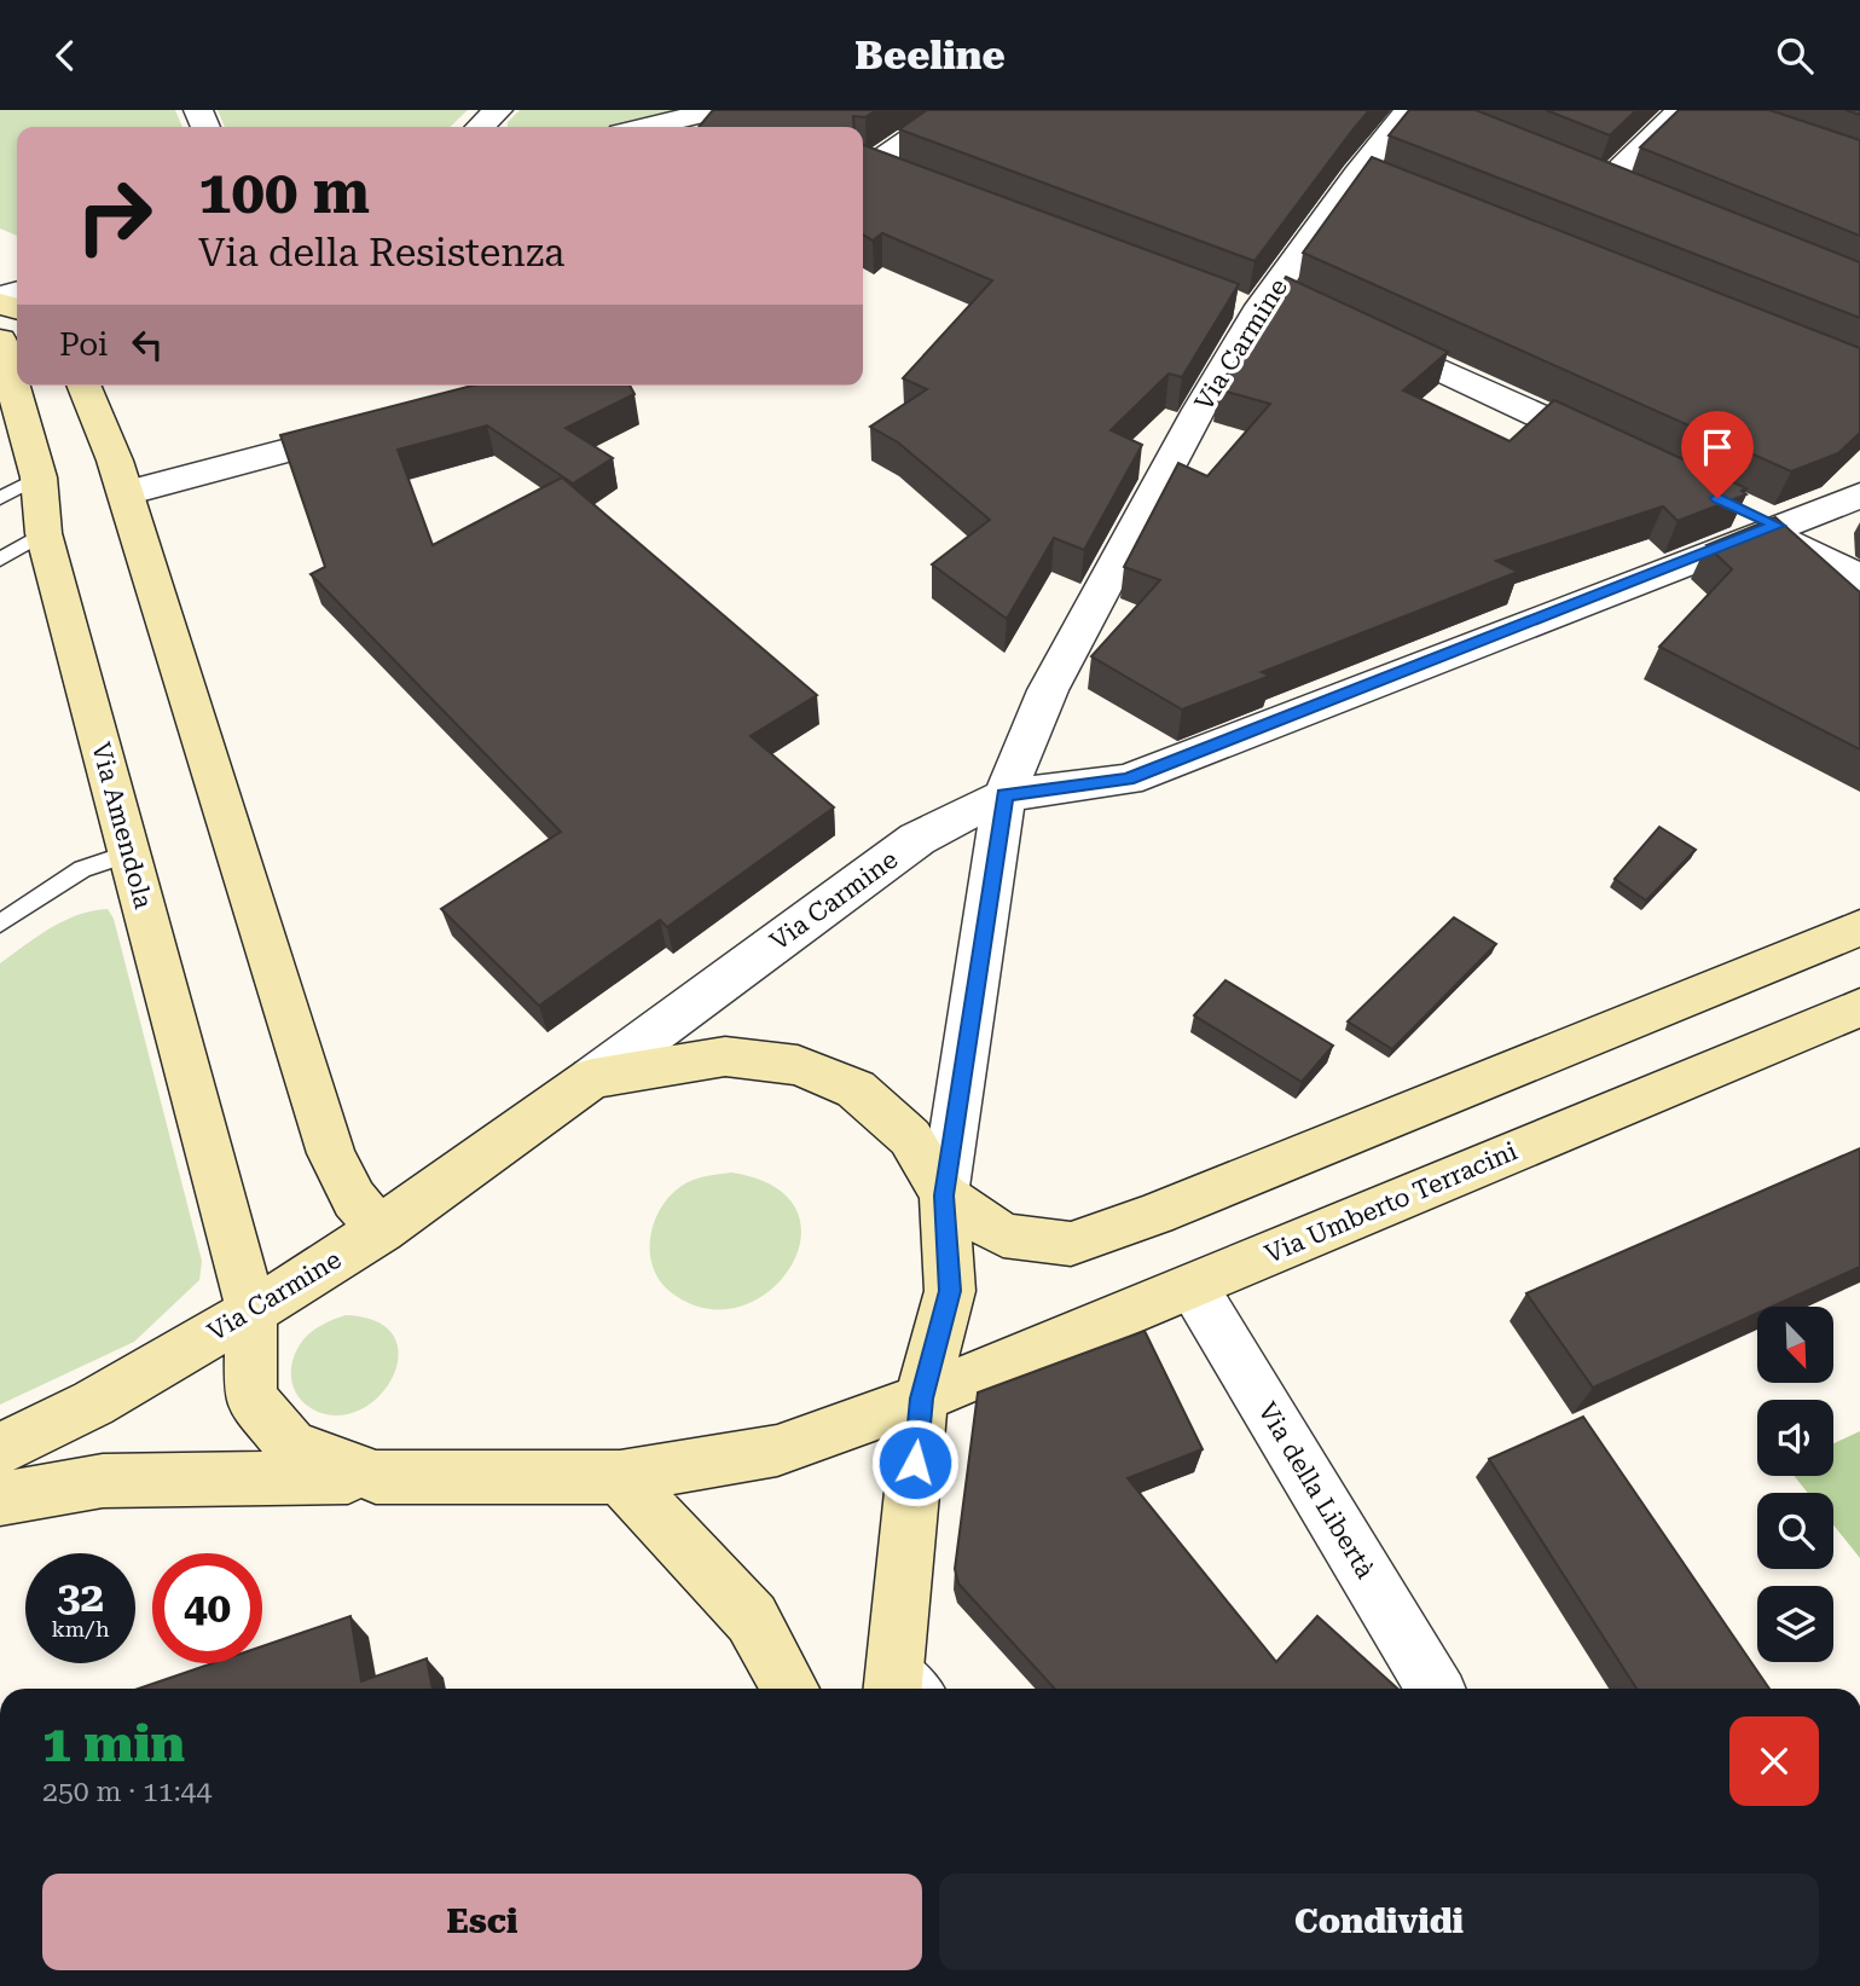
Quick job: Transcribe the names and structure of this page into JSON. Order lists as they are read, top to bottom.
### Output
{
  "streets": {
    "street": [
      "Via Carmine",
      "Via Amendola",
      "Via Umberto Terracini",
      "Via della Libertà"
    ]
  },
  "crossings": [
    ["Via Carmine", "Via Amendola"],
    ["Via Amendola", "Via Umberto Terracini"],
    ["Via Umberto Terracini", "Via della Libertà"]
  ],
  "north": "bottom right",
  "page": {
    "header": "Beeline",
    "turn": ["100 m", "Via della Resistenza"],
    "then": "Poi",
    "speed": "32 km/h",
    "limit": "40",
    "heading": ["1 min", "250 m · 11:44"],
    "buttons": ["Esci", "Condividi"]
  }
}
